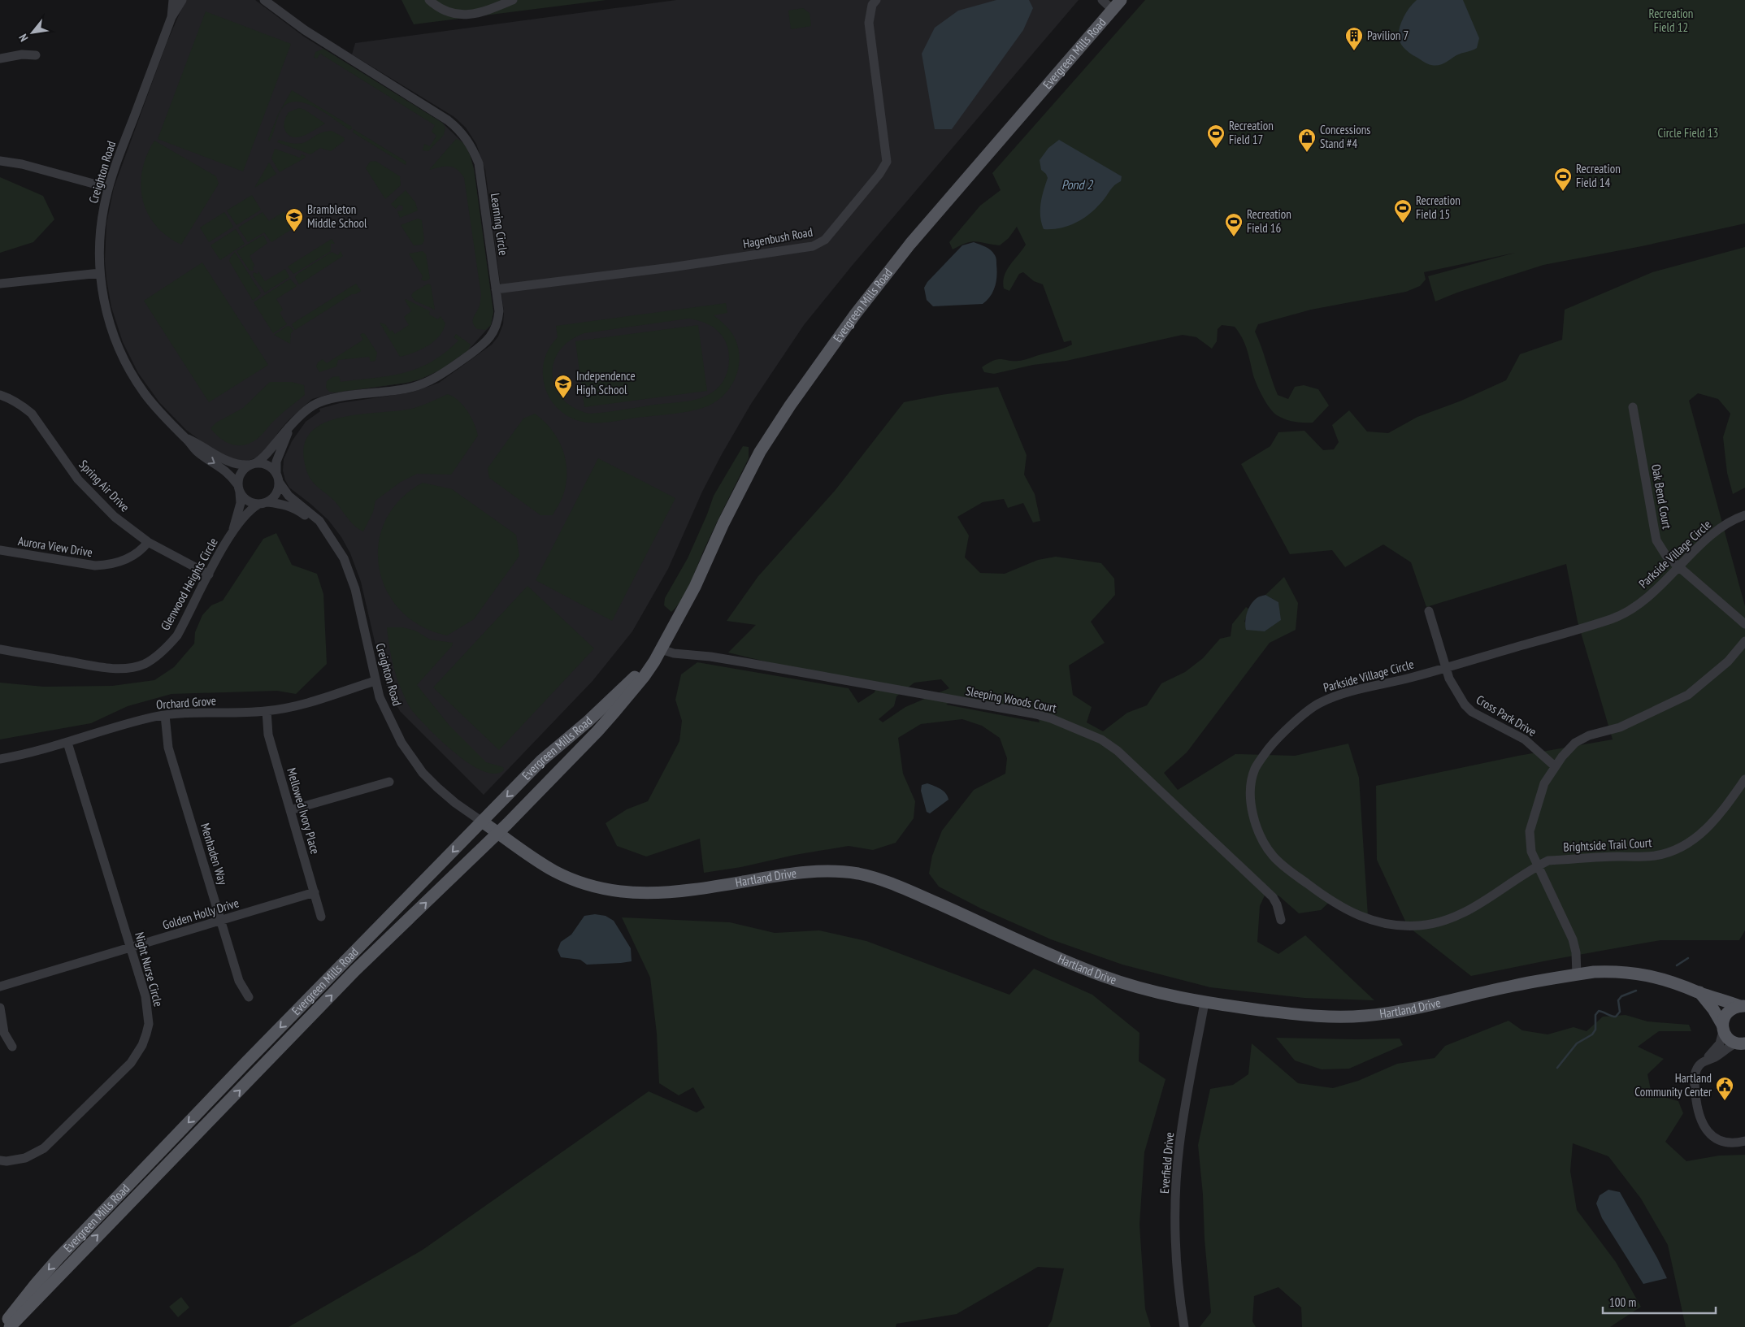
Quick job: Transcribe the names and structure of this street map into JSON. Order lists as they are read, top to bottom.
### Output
{
  "streets": {
    "main road": ["Evergreen Mills Road", "Hartland Drive"],
    "street": [
      "Creighton Road",
      "Learning Circle",
      "Hagenbush Road",
      "Spring Air Drive",
      "Oak Bend Court",
      "Aurora View Drive",
      "Parkside Village Circle",
      "Glenwood Heights Circle",
      "Sleeping Woods Court",
      "Orchard Grove",
      "Cross Park Drive",
      "Mellowed Ivory Place",
      "Brightside Trail Court",
      "Menhaden Way",
      "Golden Holly Drive",
      "Night Nurse Circle",
      "Everfield Drive"
    ]
  },
  "crossings": [
    ["Evergreen Mills Road", "Creighton Road"],
    ["Evergreen Mills Road", "Sleeping Woods Court"],
    ["Evergreen Mills Road", "Hartland Drive"],
    ["Creighton Road", "Learning Circle"],
    ["Creighton Road", "Glenwood Heights Circle"],
    ["Creighton Road", "Orchard Grove"],
    ["Creighton Road", "Hartland Drive"],
    ["Learning Circle", "Hagenbush Road"],
    ["Learning Circle", "Glenwood Heights Circle"],
    ["Spring Air Drive", "Aurora View Drive"],
    ["Spring Air Drive", "Glenwood Heights Circle"],
    ["Oak Bend Court", "Parkside Village Circle"],
    ["Parkside Village Circle", "Cross Park Drive"],
    ["Parkside Village Circle", "Brightside Trail Court"],
    ["Orchard Grove", "Mellowed Ivory Place"],
    ["Orchard Grove", "Menhaden Way"],
    ["Orchard Grove", "Night Nurse Circle"],
    ["Mellowed Ivory Place", "Golden Holly Drive"],
    ["Menhaden Way", "Golden Holly Drive"],
    ["Hartland Drive", "Everfield Drive"],
    ["Golden Holly Drive", "Night Nurse Circle"]
  ],
  "water": ["Pond 2"],
  "parks": ["Recreation Field 12", "Circle Field 13"],
  "places": {
    "building": ["Pavilion 7"],
    "sports": [
      "Recreation Field 17",
      "Recreation Field 14",
      "Recreation Field 15",
      "Recreation Field 16"
    ],
    "shop": ["Concessions Stand #4"],
    "school or university": ["Brambleton Middle School", "Independence High School"],
    "public building": ["Hartland Community Center"]
  },
  "scale_bar": "100 m",
  "north": "bottom left"
}
